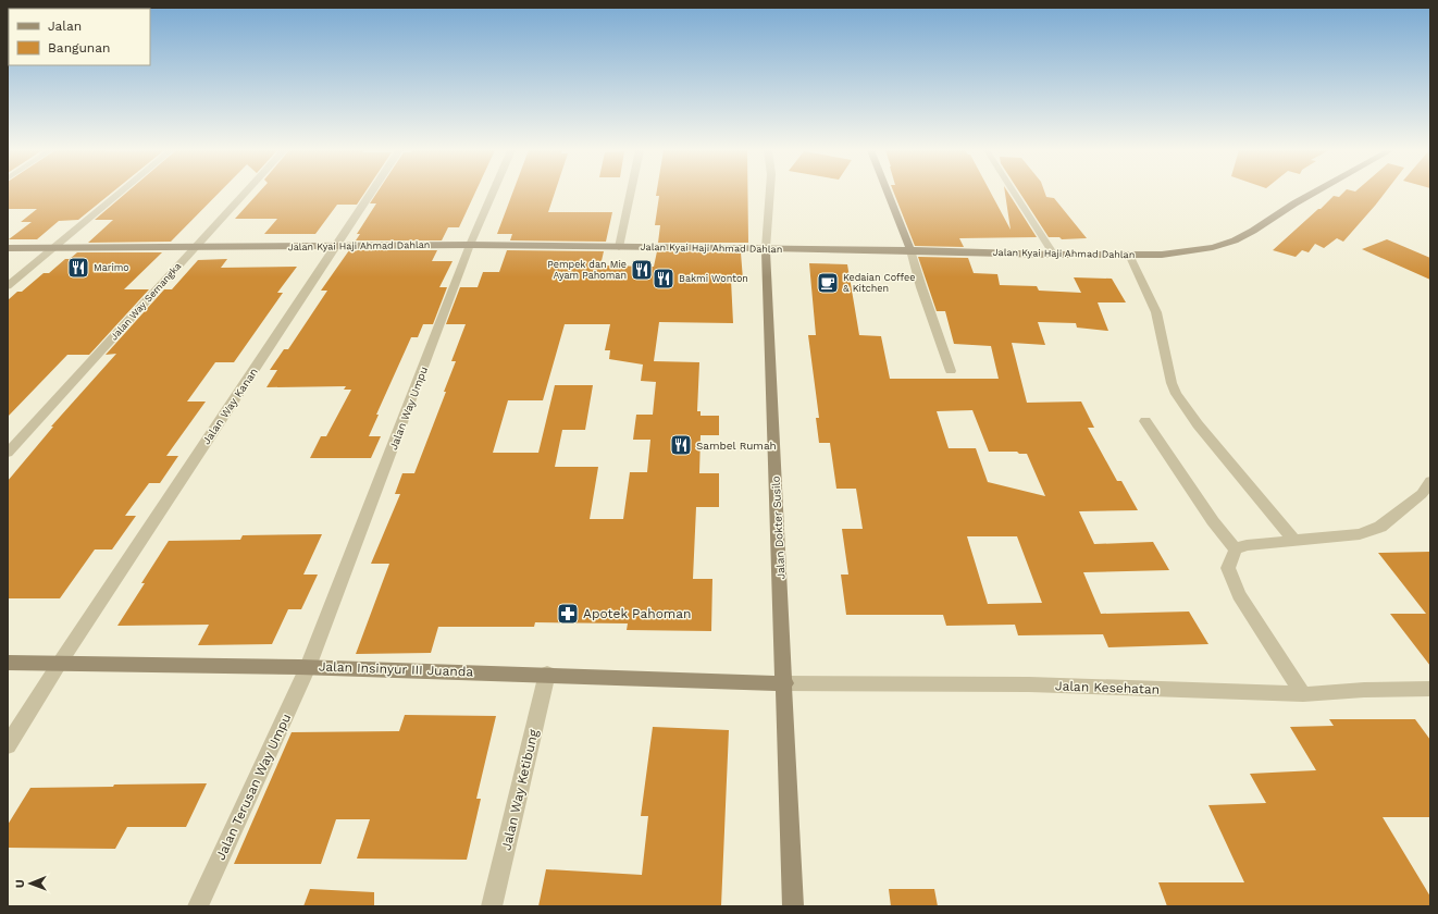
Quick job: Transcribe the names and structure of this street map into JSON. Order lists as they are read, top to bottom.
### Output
{
  "streets": {
    "main road": ["Jalan Kyai Haji Ahmad Dahlan", "Jalan Dokter Susilo", "Jalan Insinyur III Juanda"],
    "street": [
      "Jalan Way Semangka",
      "Jalan Way Kanan",
      "Jalan Way Umpu",
      "Jalan Kesehatan",
      "Jalan Terusan Way Umpu",
      "Jalan Way Ketibung"
    ]
  },
  "crossings": [
    ["Jalan Kyai Haji Ahmad Dahlan", "Jalan Way Semangka"],
    ["Jalan Kyai Haji Ahmad Dahlan", "Jalan Way Kanan"],
    ["Jalan Kyai Haji Ahmad Dahlan", "Jalan Way Umpu"],
    ["Jalan Kyai Haji Ahmad Dahlan", "Jalan Dokter Susilo"],
    ["Jalan Way Kanan", "Jalan Insinyur III Juanda"],
    ["Jalan Way Umpu", "Jalan Insinyur III Juanda"],
    ["Jalan Way Umpu", "Jalan Terusan Way Umpu"],
    ["Jalan Dokter Susilo", "Jalan Insinyur III Juanda"],
    ["Jalan Dokter Susilo", "Jalan Kesehatan"],
    ["Jalan Insinyur III Juanda", "Jalan Kesehatan"],
    ["Jalan Insinyur III Juanda", "Jalan Terusan Way Umpu"],
    ["Jalan Insinyur III Juanda", "Jalan Way Ketibung"]
  ],
  "places": {
    "restaurant": [
      "Marimo",
      "Pempek dan Mie Ayam Pahoman",
      "Bakmi Wonton",
      "Sambel Rumah"
    ],
    "cafe": ["Kedaian Coffee & Kitchen"],
    "pharmacy": ["Apotek Pahoman"]
  },
  "legend": ["Jalan", "Bangunan"],
  "north": "left"
}
